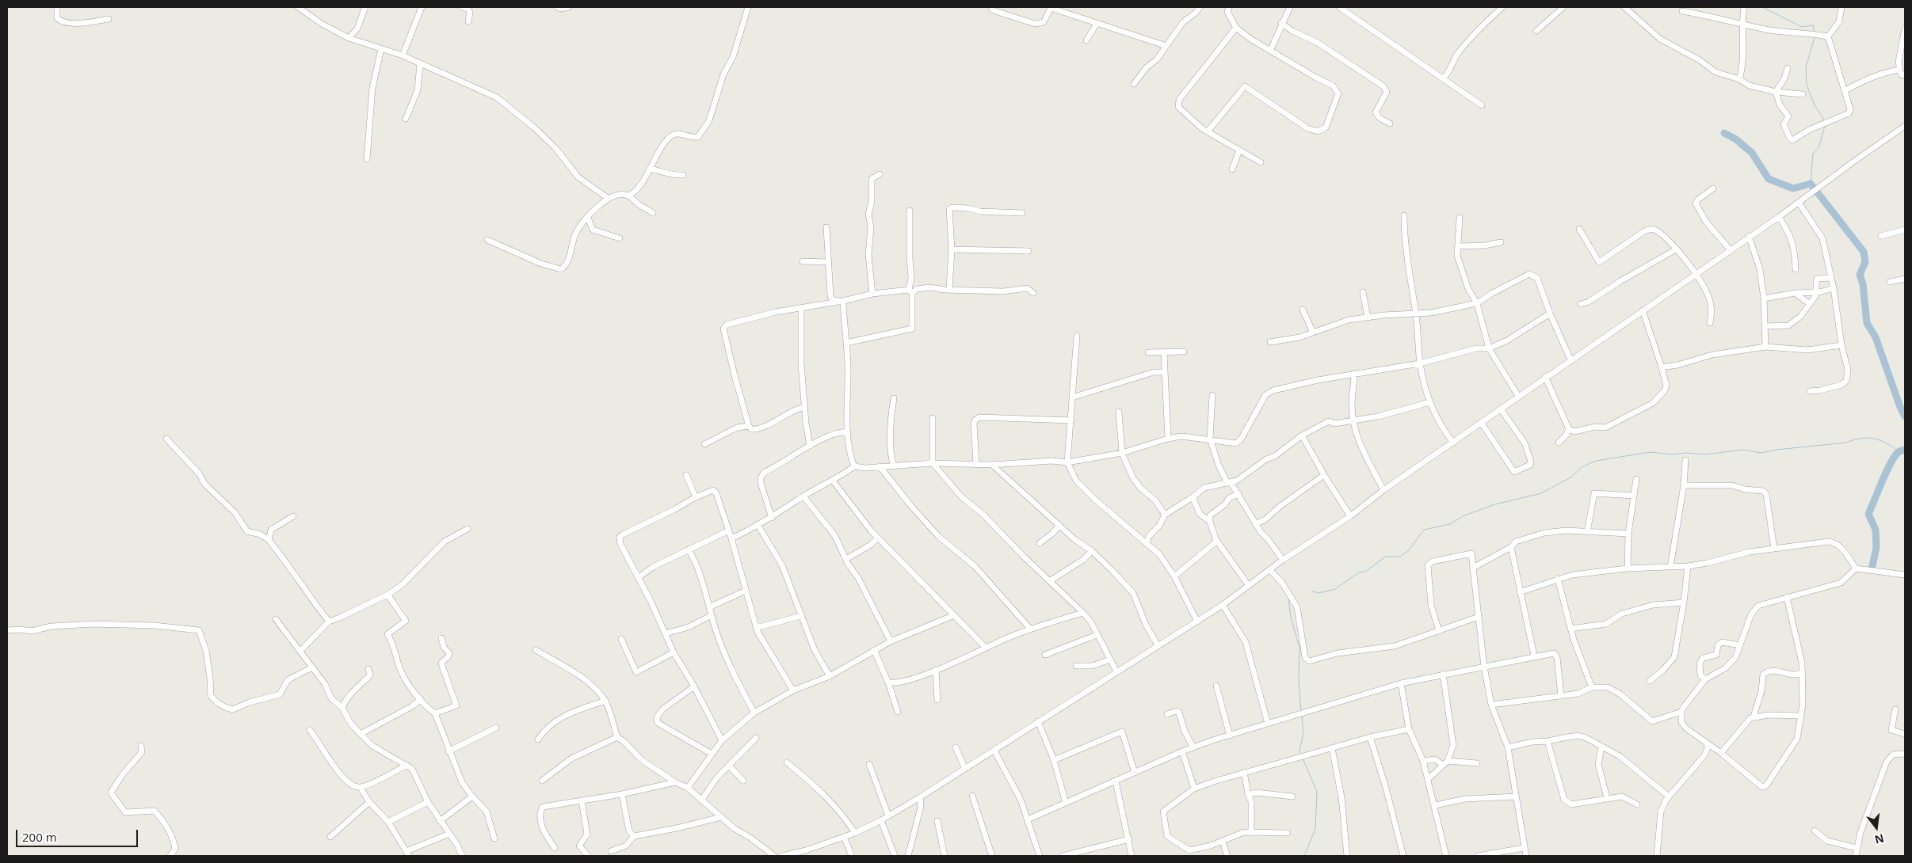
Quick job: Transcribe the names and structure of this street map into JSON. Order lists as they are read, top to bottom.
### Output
{
  "scale_bar": "200 m",
  "north": "bottom"
}
